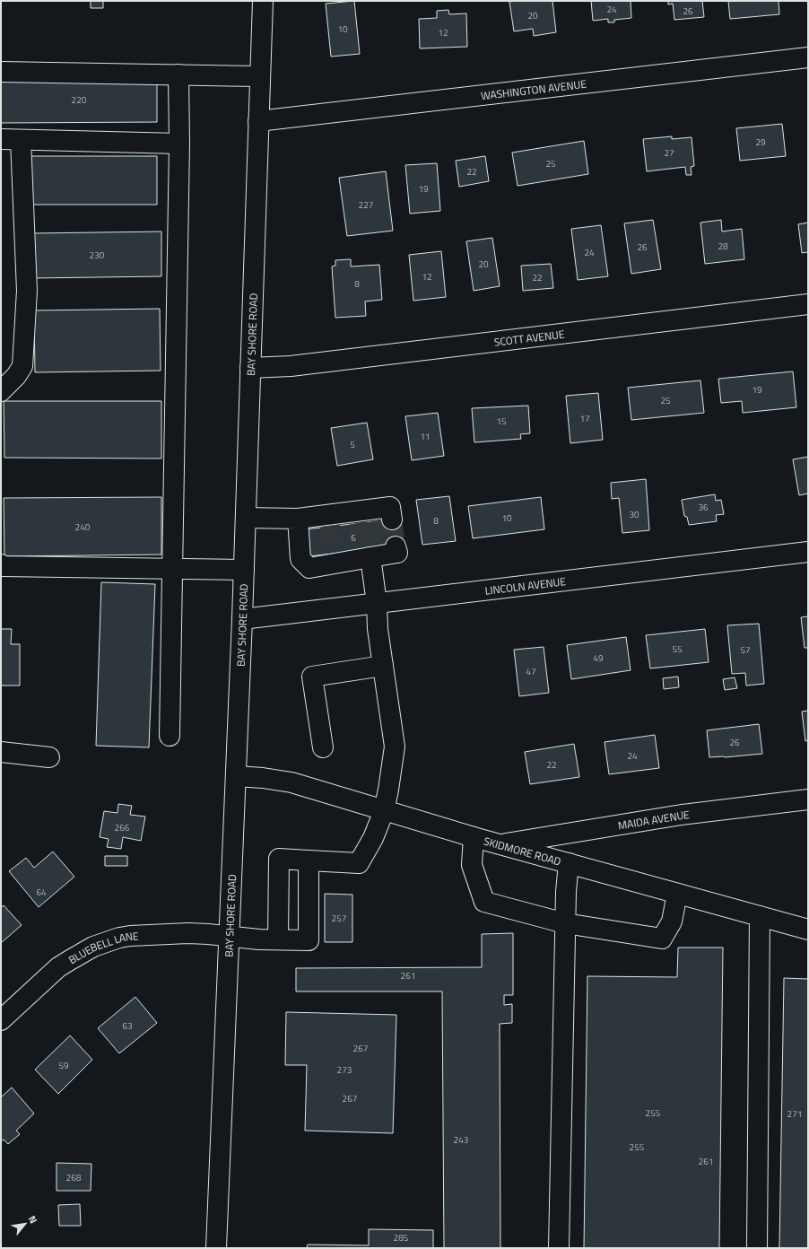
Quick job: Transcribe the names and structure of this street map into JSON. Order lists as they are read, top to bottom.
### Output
{
  "streets": {
    "street": [
      "WASHINGTON AVENUE",
      "BAY SHORE ROAD",
      "SCOTT AVENUE",
      "LINCOLN AVENUE",
      "MAIDA AVENUE",
      "SKIDMORE ROAD",
      "BLUEBELL LANE"
    ]
  },
  "crossings": [
    ["WASHINGTON AVENUE", "BAY SHORE ROAD"],
    ["BAY SHORE ROAD", "SCOTT AVENUE"],
    ["BAY SHORE ROAD", "LINCOLN AVENUE"],
    ["BAY SHORE ROAD", "SKIDMORE ROAD"],
    ["BAY SHORE ROAD", "BLUEBELL LANE"],
    ["MAIDA AVENUE", "SKIDMORE ROAD"]
  ],
  "house_numbers": [
    "24",
    "26",
    "20",
    "10",
    "12",
    "220",
    "29",
    "27",
    "25",
    "22",
    "19",
    "227",
    "28",
    "26",
    "24",
    "230",
    "20",
    "12",
    "22",
    "8",
    "19",
    "25",
    "17",
    "15",
    "11",
    "5",
    "36",
    "30",
    "10",
    "8",
    "240",
    "6",
    "55",
    "57",
    "49",
    "47",
    "26",
    "24",
    "22",
    "266",
    "64",
    "257",
    "261",
    "63",
    "267",
    "59",
    "273",
    "267",
    "255",
    "271",
    "243",
    "255",
    "261",
    "268",
    "285"
  ],
  "north": "top right"
}
